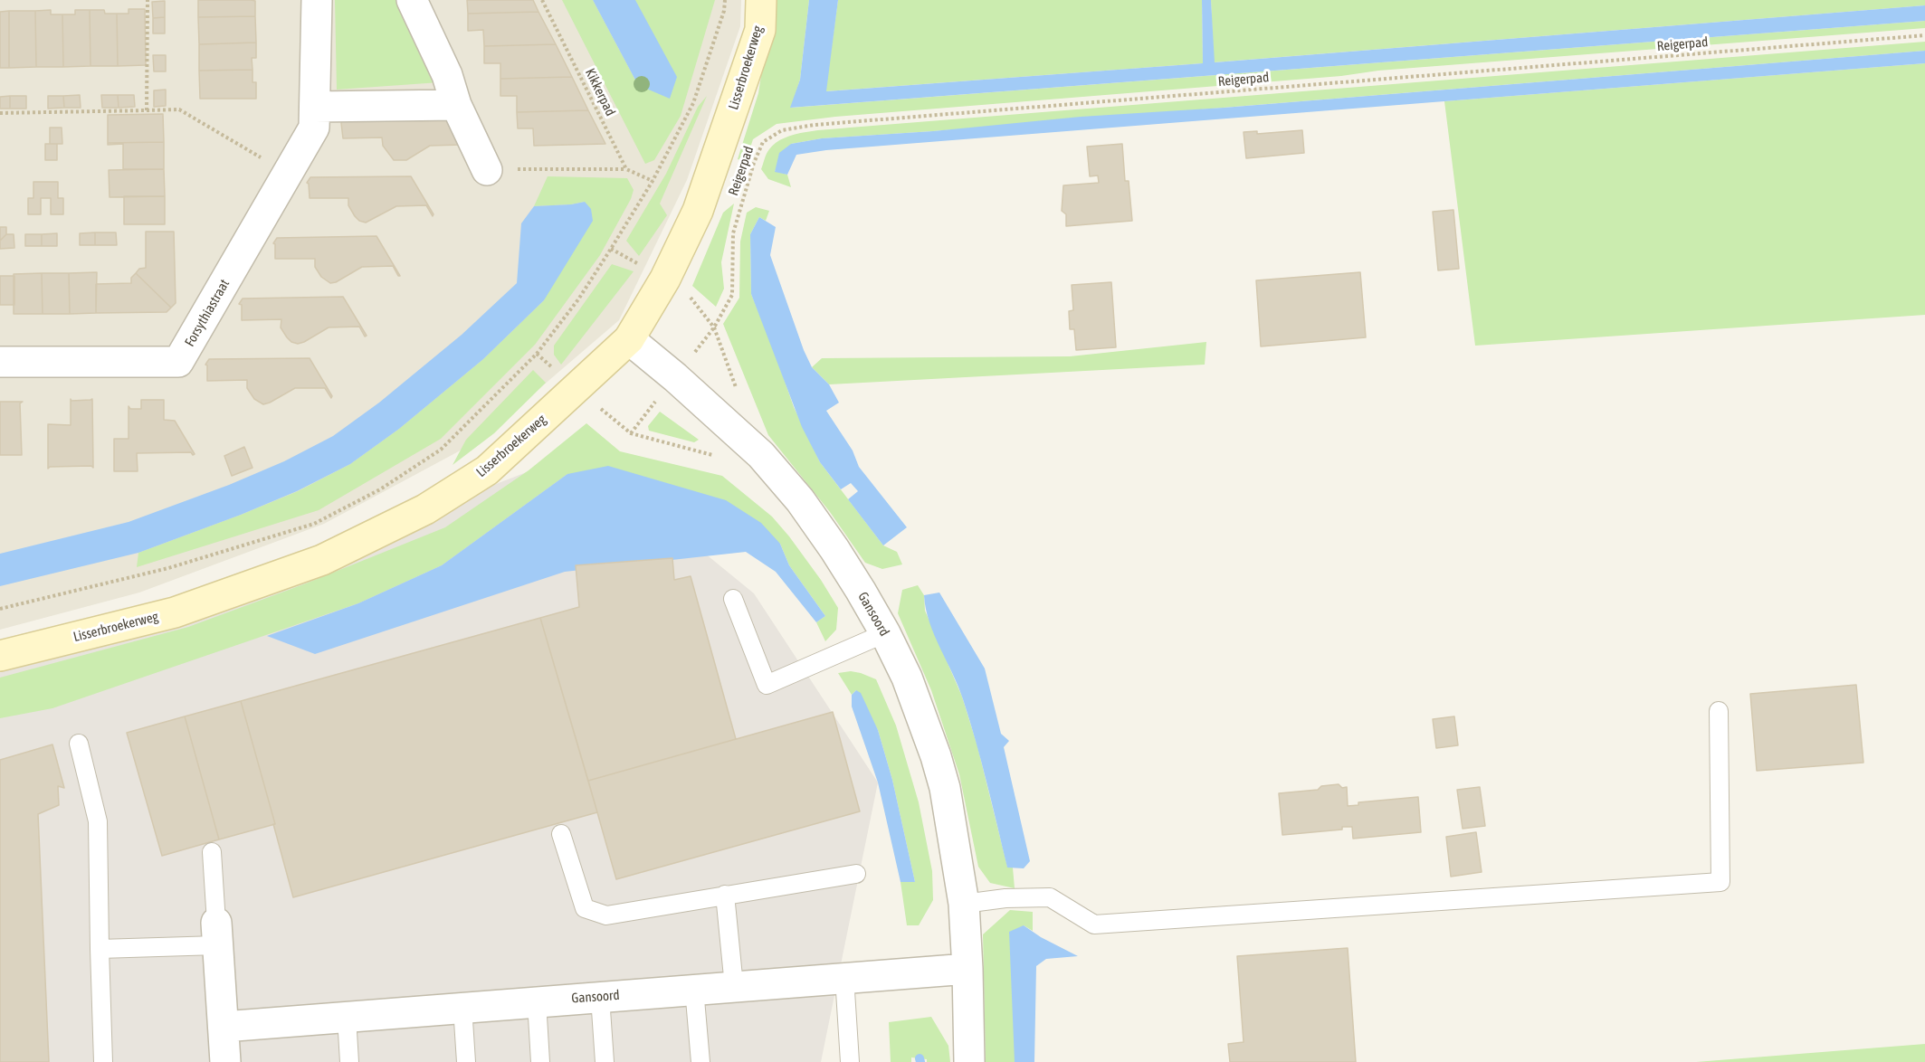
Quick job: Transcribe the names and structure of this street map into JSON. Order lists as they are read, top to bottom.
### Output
{
  "streets": {
    "main road": ["Lisserbroekerweg"],
    "street": ["Forsythiastraat", "Gansoord"],
    "path": ["Reigerpad", "Kikkerpad"]
  },
  "crossings": [
    ["Lisserbroekerweg", "Gansoord"]
  ]
}
